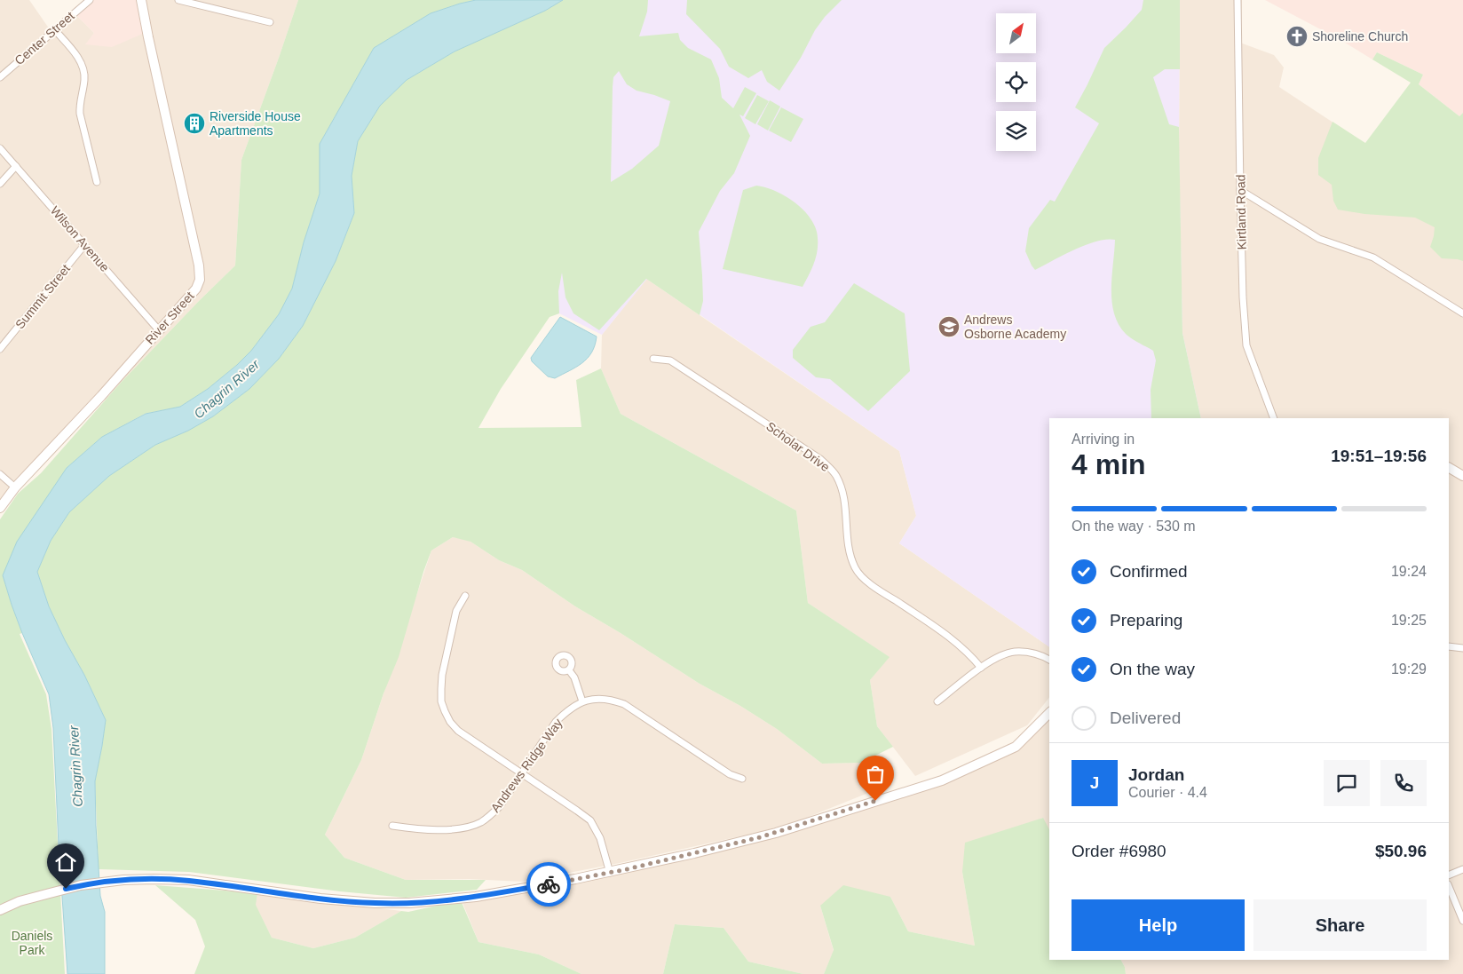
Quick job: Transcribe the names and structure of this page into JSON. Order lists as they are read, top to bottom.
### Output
{
  "streets": {
    "main road": ["River Street"],
    "street": [
      "Center Street",
      "Kirtland Road",
      "Wilson Avenue",
      "Summit Street",
      "Scholar Drive",
      "Andrews Ridge Way"
    ]
  },
  "crossings": [
    ["Wilson Avenue", "Summit Street"],
    ["Wilson Avenue", "River Street"]
  ],
  "water": ["Chagrin River"],
  "parks": ["Daniels Park"],
  "places": {
    "church": ["Shoreline Church"],
    "building": ["Riverside House Apartments"],
    "school or university": ["Andrews Osborne Academy"]
  },
  "north": "top right",
  "page": {
    "heading": ["4 min", "Arriving in", "19:51–19:56"],
    "panel": [
      "Jordan",
      "Courier · 4.4",
      "Order #6980",
      "$50.96"
    ],
    "bar": "On the way · 530 m",
    "list": [
      ["Confirmed", "19:24"],
      ["Preparing", "19:25"],
      ["On the way", "19:29"],
      "Delivered"
    ],
    "round": "J",
    "buttons": ["Help", "Share"]
  }
}
